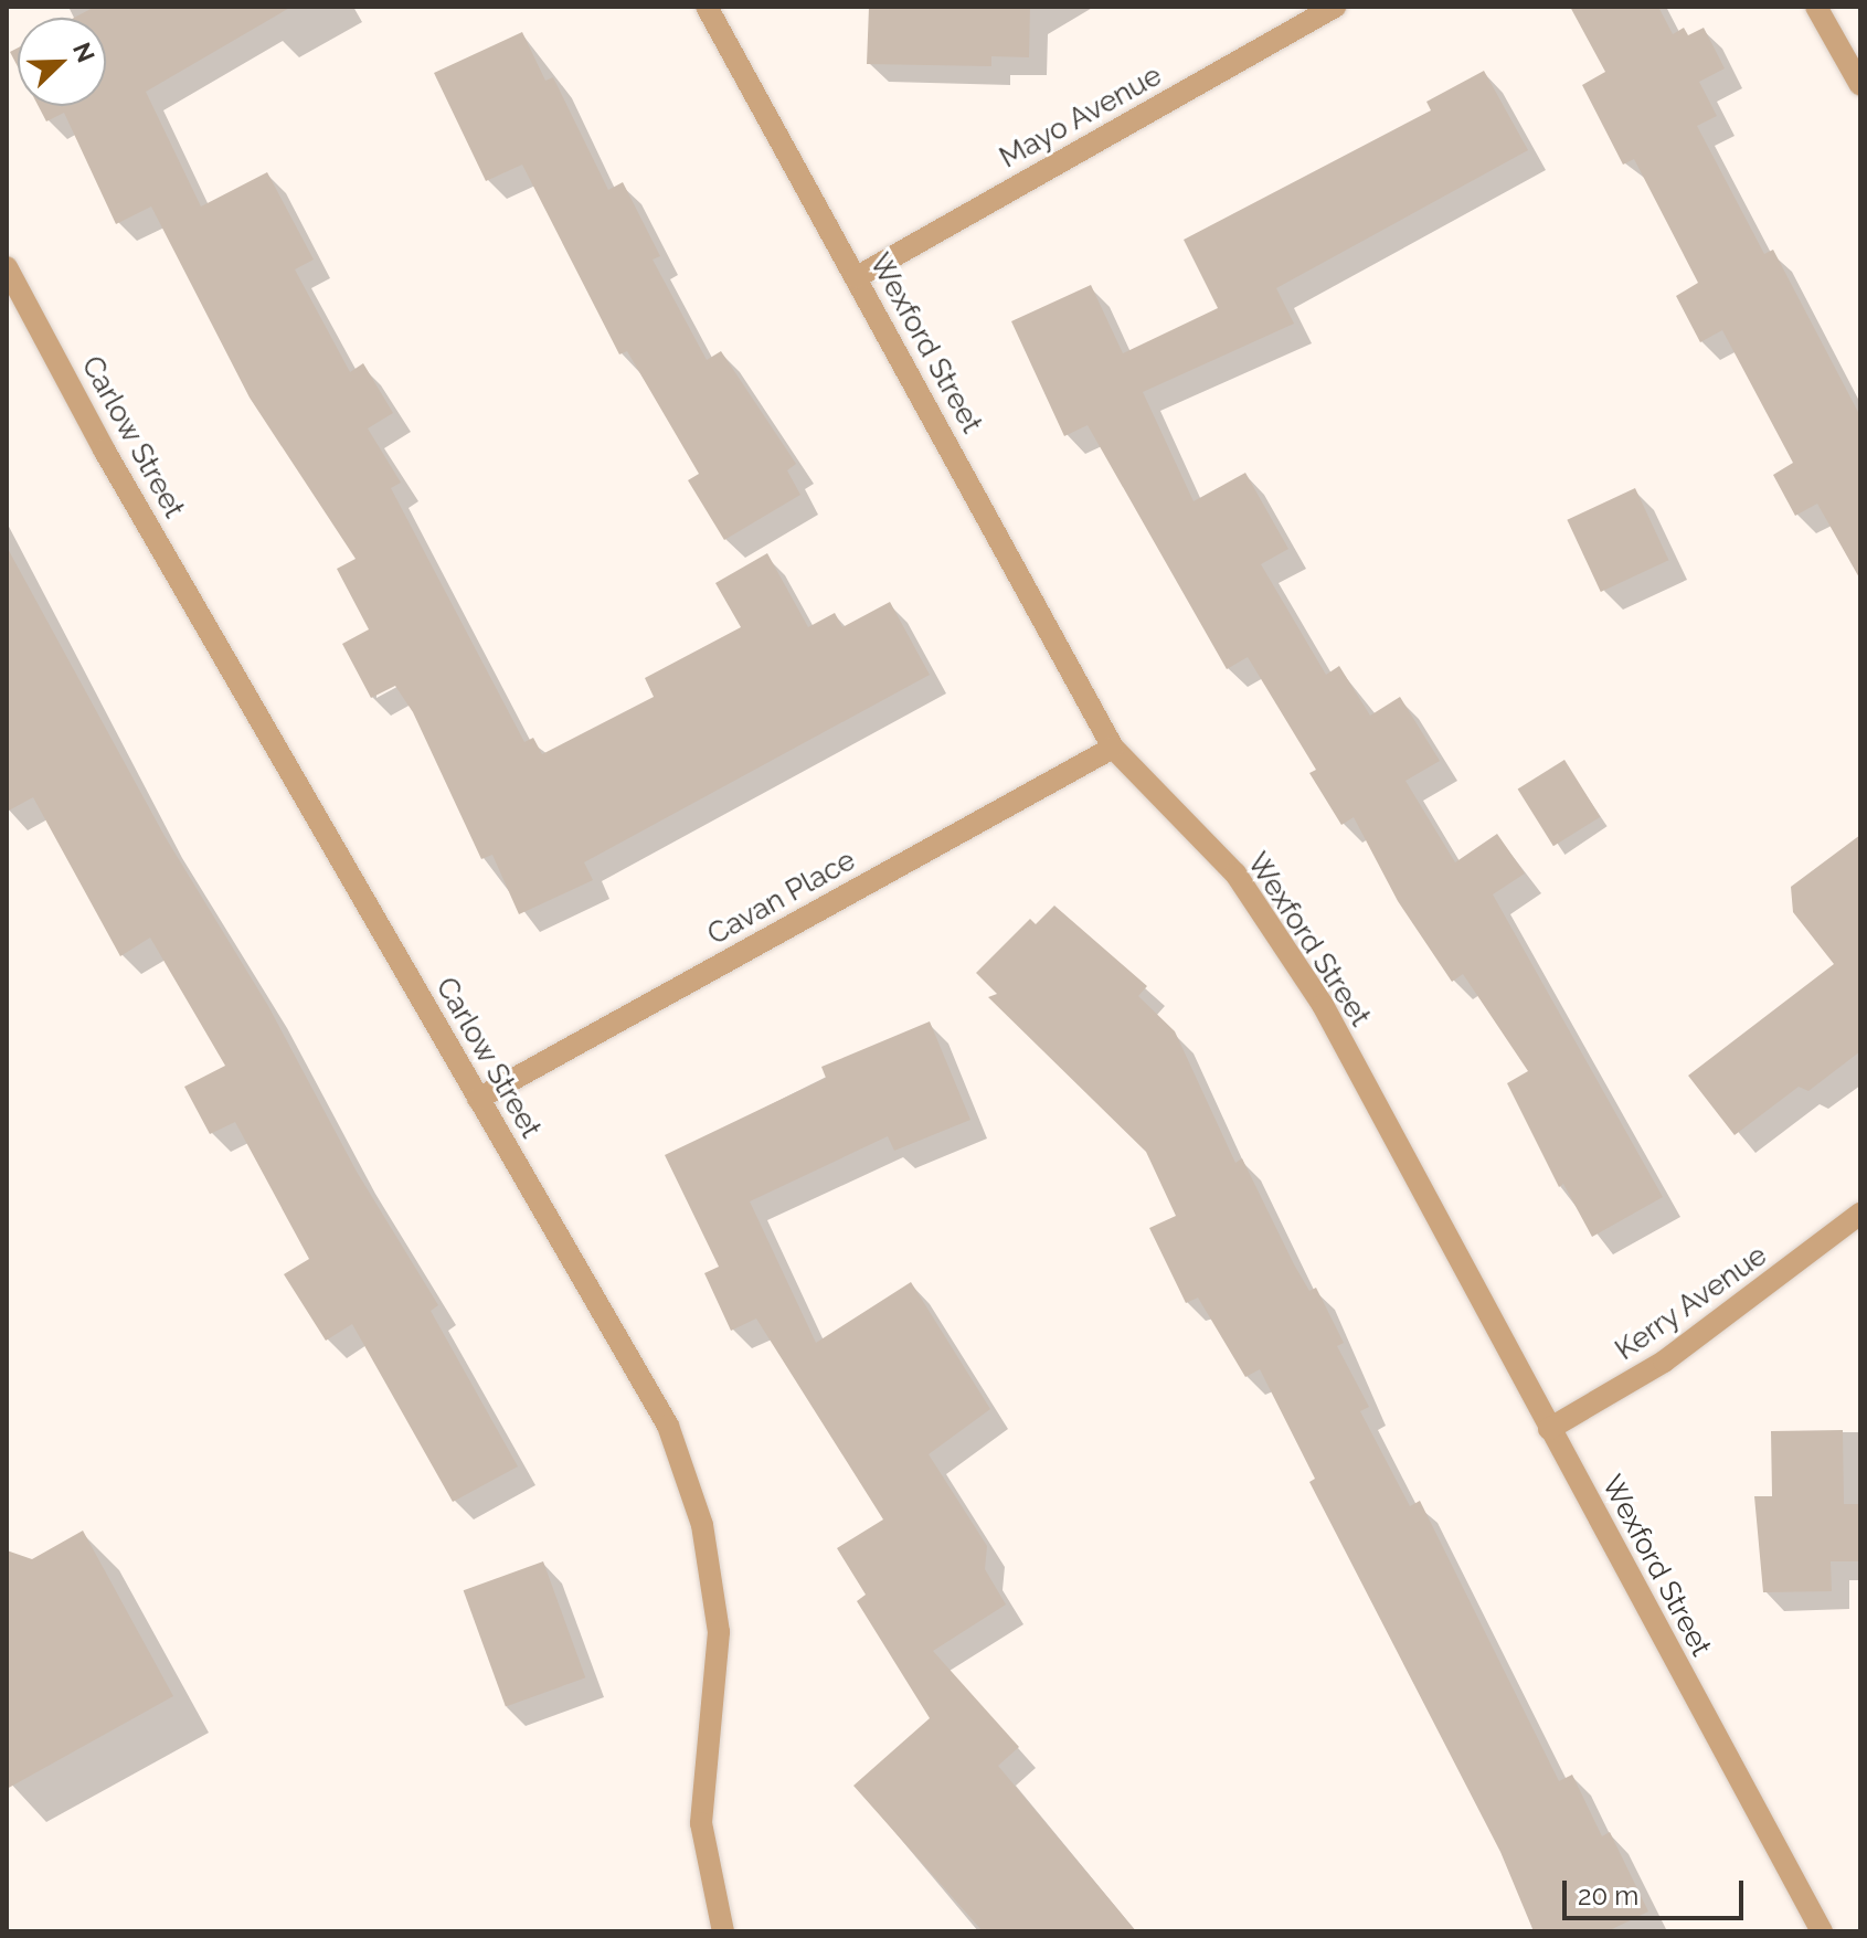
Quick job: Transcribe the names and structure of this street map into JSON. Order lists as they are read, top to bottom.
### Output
{
  "streets": {
    "street": [
      "Mayo Avenue",
      "Wexford Street",
      "Carlow Street",
      "Cavan Place",
      "Kerry Avenue"
    ]
  },
  "crossings": [
    ["Mayo Avenue", "Wexford Street"],
    ["Wexford Street", "Cavan Place"],
    ["Wexford Street", "Kerry Avenue"],
    ["Carlow Street", "Cavan Place"]
  ],
  "scale_bar": "20 m",
  "north": "top right"
}
